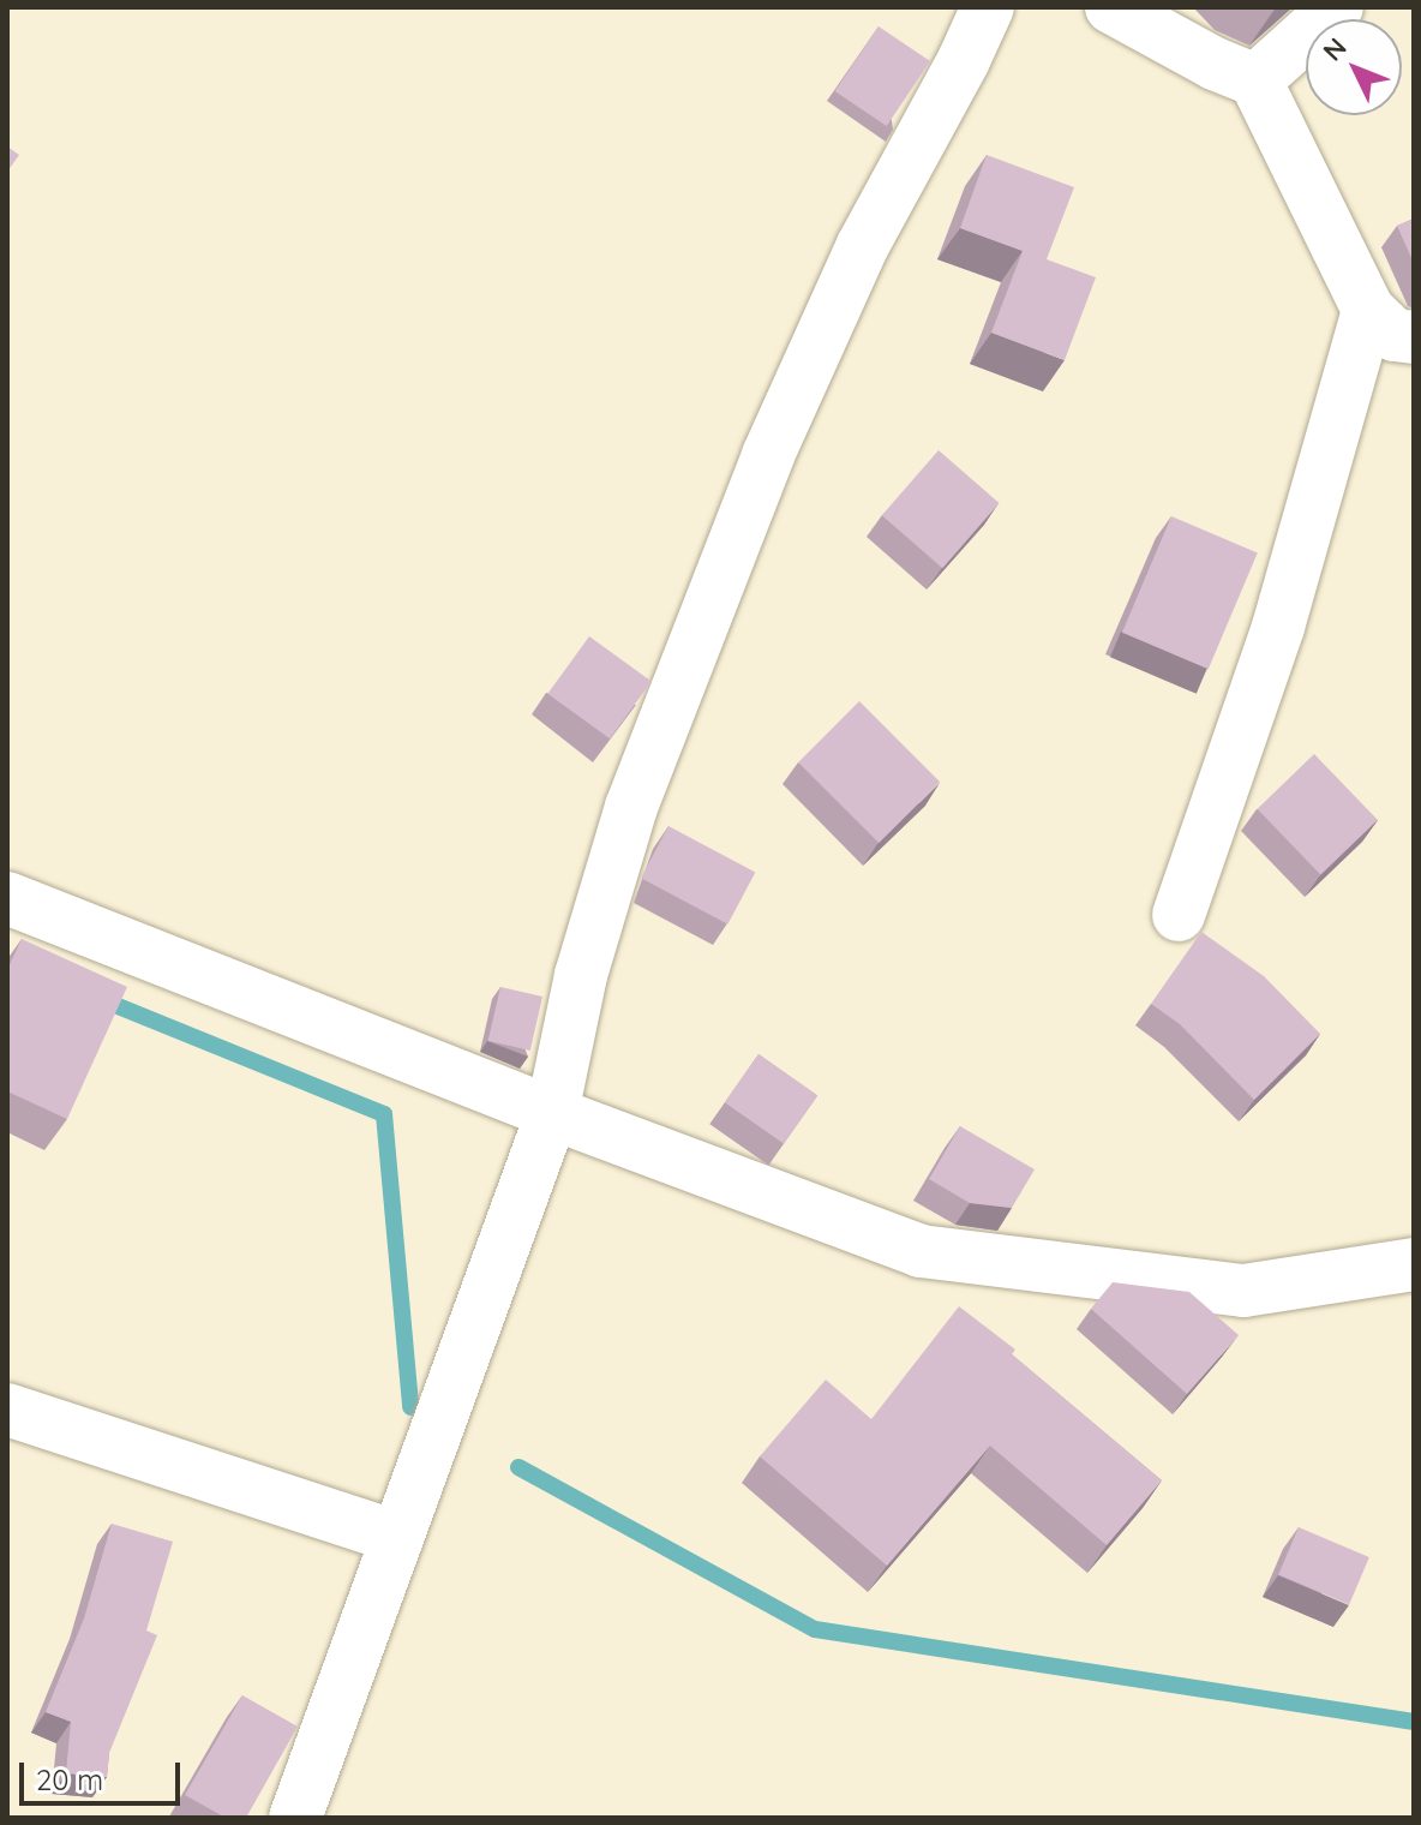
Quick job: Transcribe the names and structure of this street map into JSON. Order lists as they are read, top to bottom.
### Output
{
  "scale_bar": "20 m",
  "north": "top left"
}
